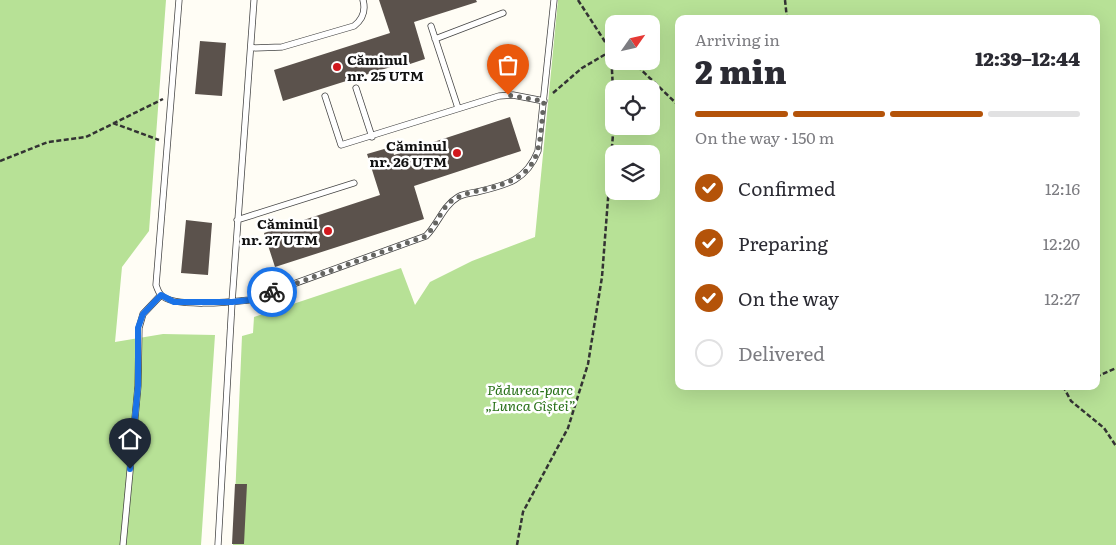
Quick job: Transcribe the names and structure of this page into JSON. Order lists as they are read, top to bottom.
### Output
{
  "parks": ["Pădurea-parc „Lunca Gîștei”"],
  "places": ["Căminul nr. 25 UTM", "Căminul nr. 26 UTM", "Căminul nr. 27 UTM"],
  "north": "top right",
  "page": {
    "heading": ["2 min", "Arriving in", "12:39–12:44"],
    "bar": "On the way · 150 m",
    "list": [
      ["Confirmed", "12:16"],
      ["Preparing", "12:20"],
      ["On the way", "12:27"],
      "Delivered"
    ]
  }
}
